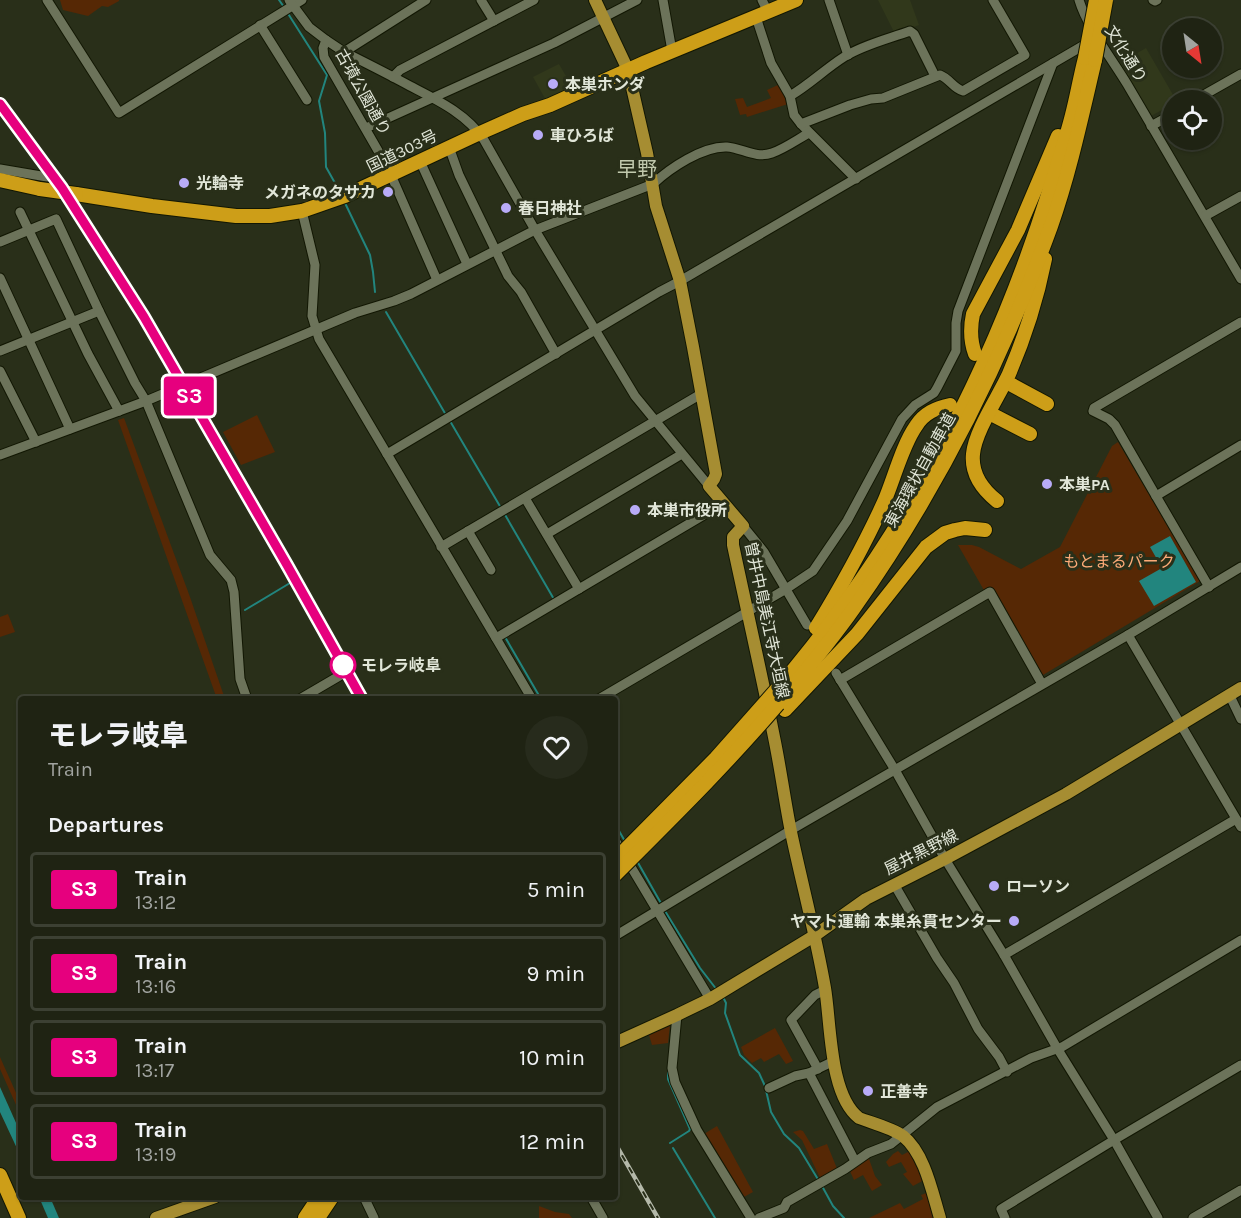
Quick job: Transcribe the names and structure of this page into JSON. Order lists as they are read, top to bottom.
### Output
{
  "streets": {
    "highway": ["国道303号", "東海環状自動車道"],
    "main road": ["曽井中島美江寺大垣線", "屋井黒野線"],
    "street": ["文化通り", "古墳公園通り"]
  },
  "crossings": [
    ["古墳公園通り", "国道303号"],
    ["曽井中島美江寺大垣線", "屋井黒野線"]
  ],
  "districts": ["早野"],
  "parks": ["もとまるパーク"],
  "places": [
    "本巣ホンダ",
    "車ひろば",
    "光輪寺",
    "メガネのタサカ",
    "春日神社",
    "本巣PA",
    "本巣市役所",
    "モレラ岐阜",
    "ローソン",
    "ヤマト運輸 本巣糸貫センター",
    "正善寺"
  ],
  "north": "bottom right",
  "page": {
    "on_map": "S3",
    "heading": [
      ["モレラ岐阜", "Train"],
      "Departures"
    ],
    "list": [
      {
        "mark": "S3",
        "name": "Train",
        "note": "13:12",
        "value": "5 min"
      },
      {
        "mark": "S3",
        "name": "Train",
        "note": "13:16",
        "value": "9 min"
      },
      {
        "mark": "S3",
        "name": "Train",
        "note": "13:17",
        "value": "10 min"
      },
      {
        "mark": "S3",
        "name": "Train",
        "note": "13:19",
        "value": "12 min"
      }
    ]
  }
}
